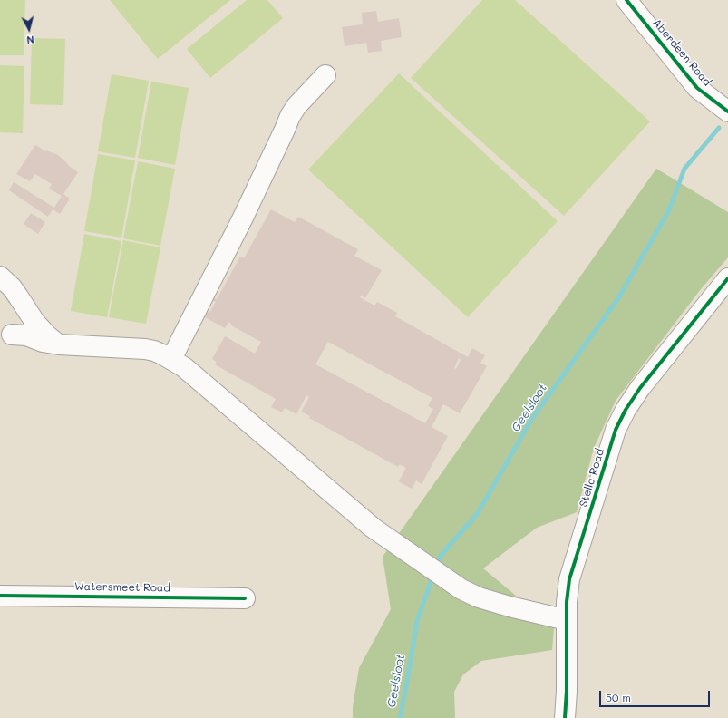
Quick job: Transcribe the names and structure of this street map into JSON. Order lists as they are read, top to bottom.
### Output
{
  "streets": {
    "street": ["Aberdeen Road", "Stella Road", "Watersmeet Road"]
  },
  "water": ["Geelsloot"],
  "scale_bar": "50 m",
  "north": "bottom"
}
